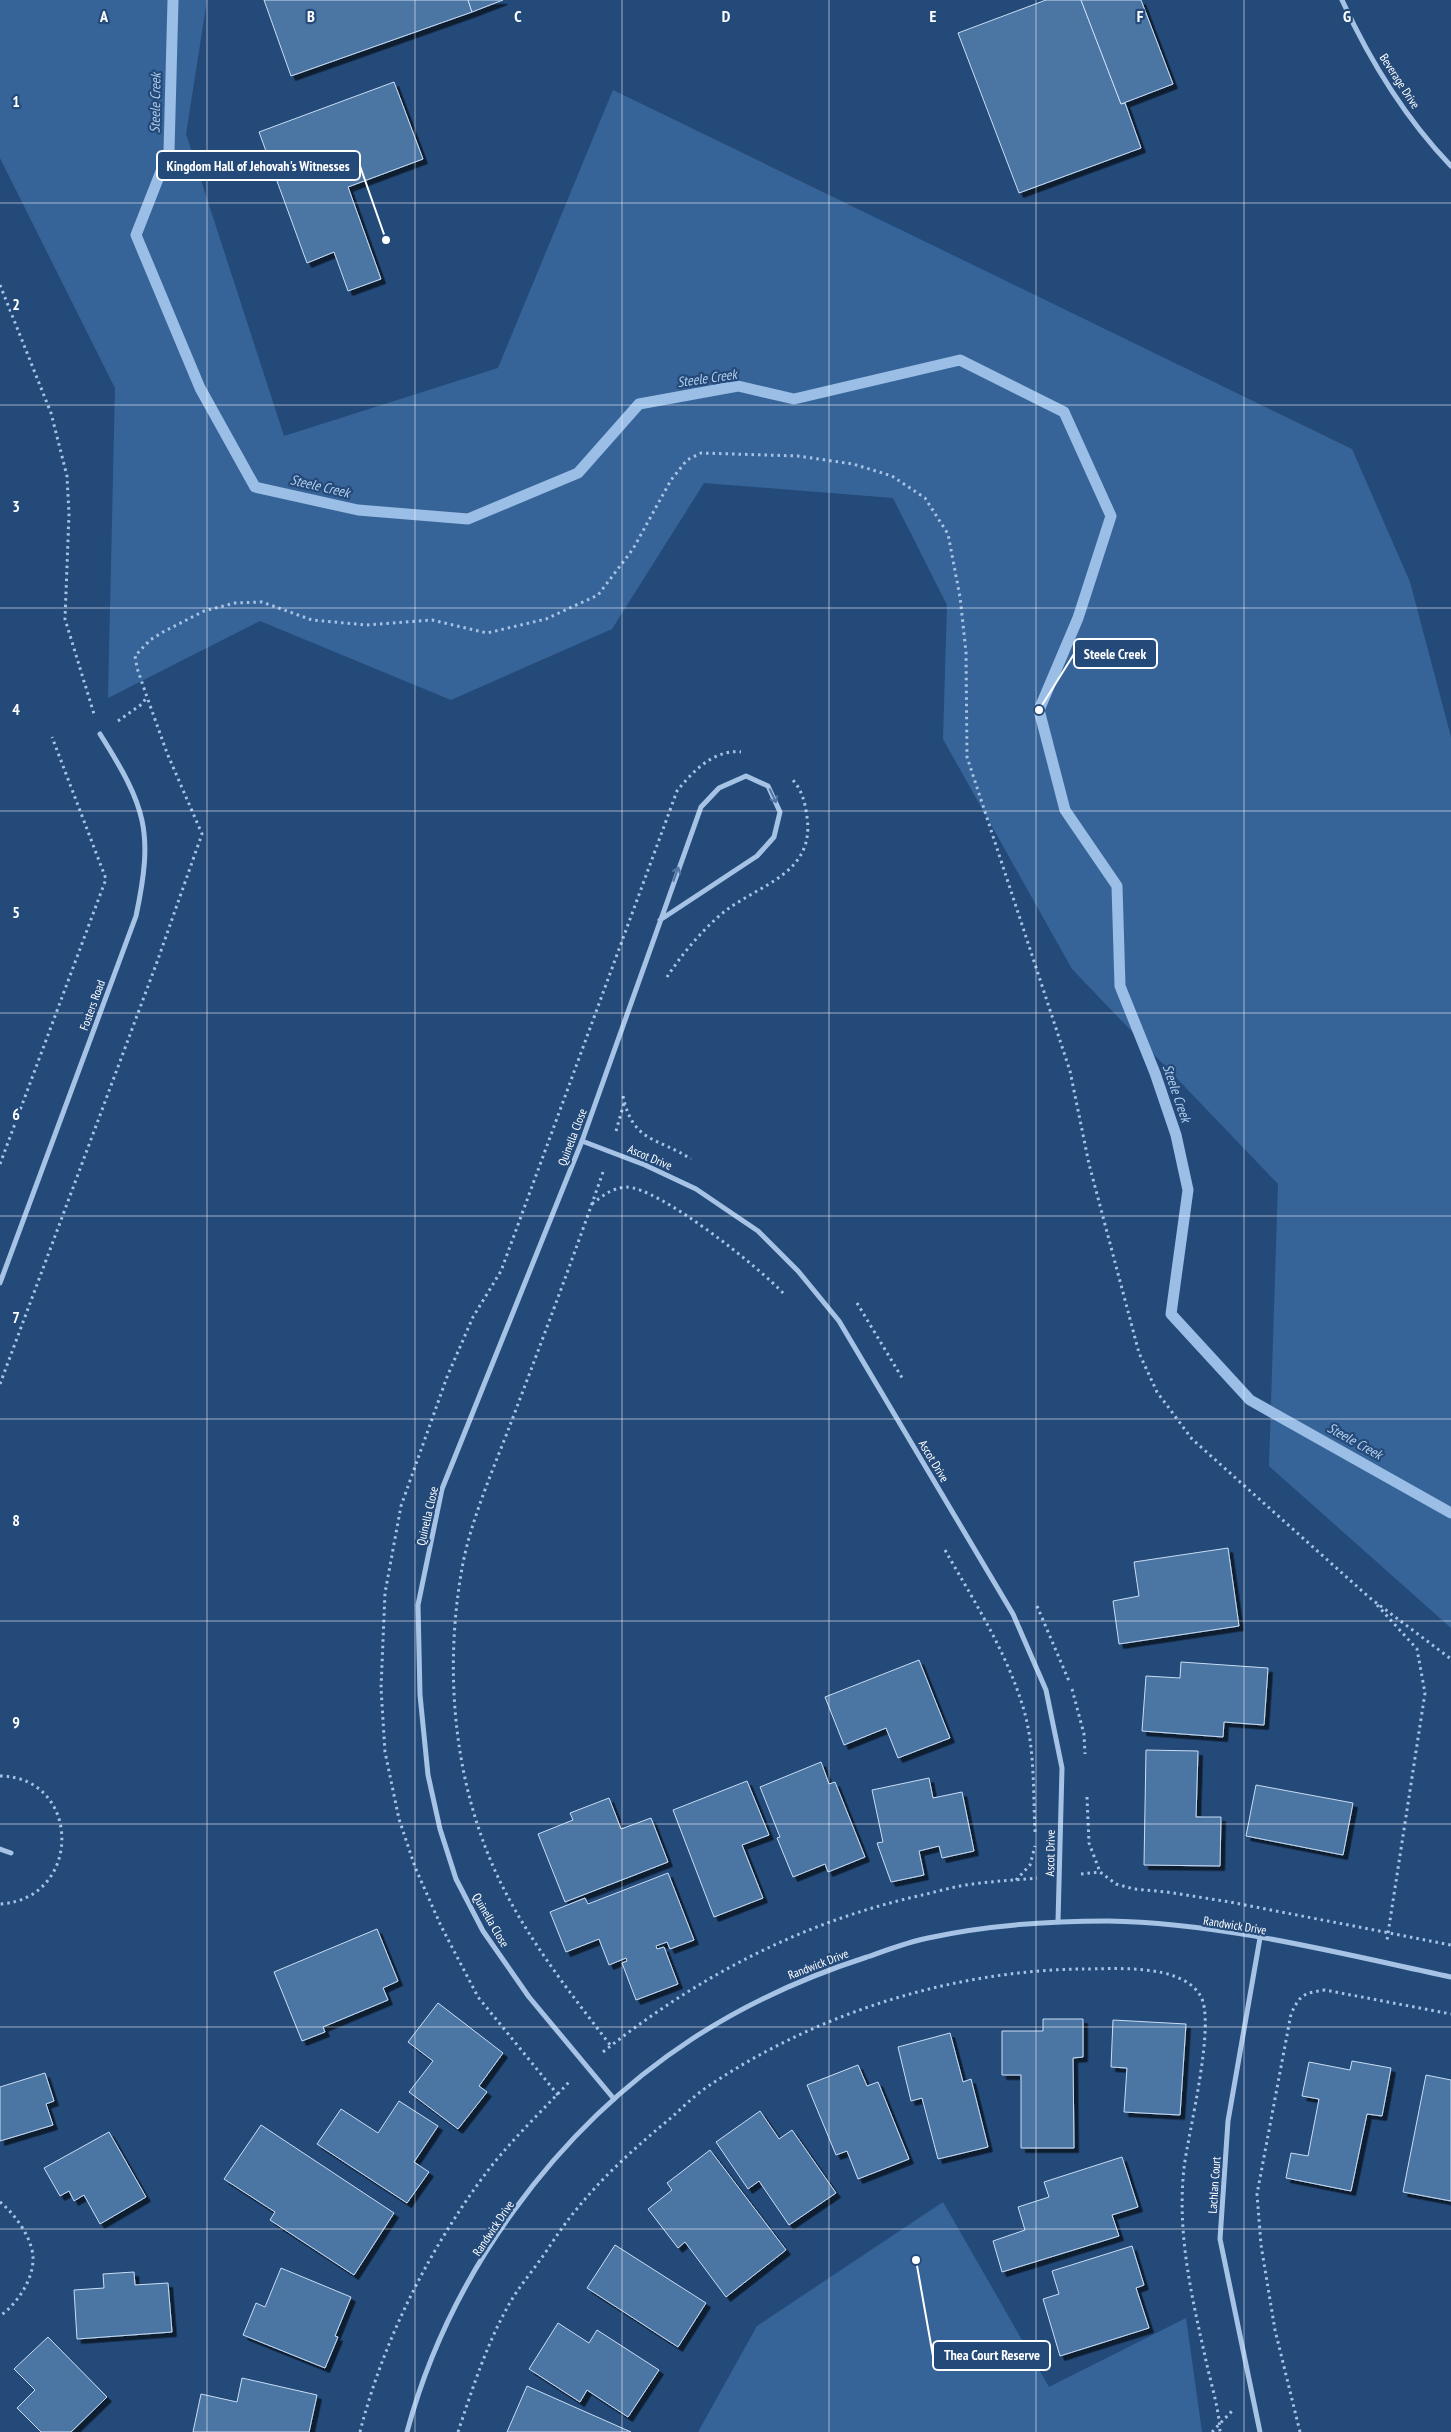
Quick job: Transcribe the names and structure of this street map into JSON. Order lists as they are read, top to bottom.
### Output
{
  "streets": {
    "street": [
      "Beverage Drive",
      "Fosters Road",
      "Quinella Close",
      "Ascot Drive",
      "Randwick Drive",
      "Lachlan Court"
    ]
  },
  "crossings": [
    ["Quinella Close", "Ascot Drive"],
    ["Quinella Close", "Randwick Drive"],
    ["Ascot Drive", "Randwick Drive"],
    ["Randwick Drive", "Lachlan Court"]
  ],
  "water": ["Steele Creek"],
  "places": ["Kingdom Hall of Jehovah's Witnesses", "Steele Creek", "Thea Court Reserve"],
  "grid": {
    "columns": [
      "A",
      "B",
      "C",
      "D",
      "E",
      "F",
      "G"
    ],
    "rows": [
      "1",
      "2",
      "3",
      "4",
      "5",
      "6",
      "7",
      "8",
      "9"
    ]
  }
}
